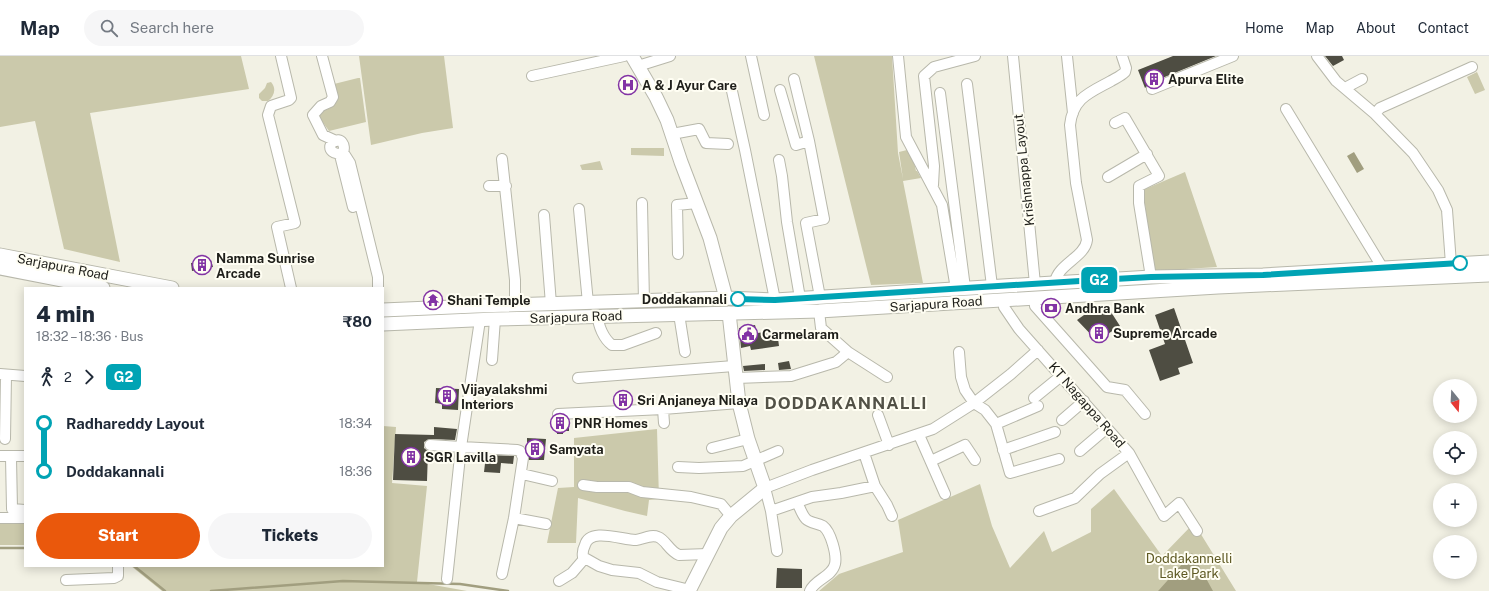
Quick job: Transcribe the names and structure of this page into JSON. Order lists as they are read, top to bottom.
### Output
{
  "streets": {
    "main road": ["Sarjapura Road"],
    "street": ["Krishnappa Layout", "KT Nagappa Road"]
  },
  "crossings": [
    ["Krishnappa Layout", "Sarjapura Road"],
    ["Sarjapura Road", "KT Nagappa Road"]
  ],
  "districts": ["DODDAKANNALLI"],
  "parks": ["Doddakannelli Lake Park"],
  "places": {
    "building": [
      "Apurva Elite",
      "Namma Sunrise Arcade",
      "Supreme Arcade",
      "Vijayalakshmi Interiors",
      "Sri Anjaneya Nilaya",
      "PNR Homes",
      "Samyata",
      "SGR Lavilla"
    ],
    "hospital": ["A & J Ayur Care"],
    "other": ["Doddakannali"],
    "temple": ["Shani Temple"],
    "bank": ["Andhra Bank"],
    "public building": ["Carmelaram"]
  },
  "lines": ["bus line G2"],
  "north": "bottom",
  "page": {
    "header": "Map",
    "search": "Search here",
    "nav": [
      "Home",
      "Map",
      "About",
      "Contact"
    ],
    "on_map": "G2",
    "heading": ["4 min", "18:32 – 18:36 · Bus", "₹80"],
    "legs": ["2", "G2"],
    "map_buttons": ["+", "−"],
    "list": [
      {
        "name": "Radhareddy Layout",
        "value": "18:34"
      },
      {
        "name": "Doddakannali",
        "value": "18:36"
      }
    ],
    "buttons": ["Start", "Tickets"]
  }
}
